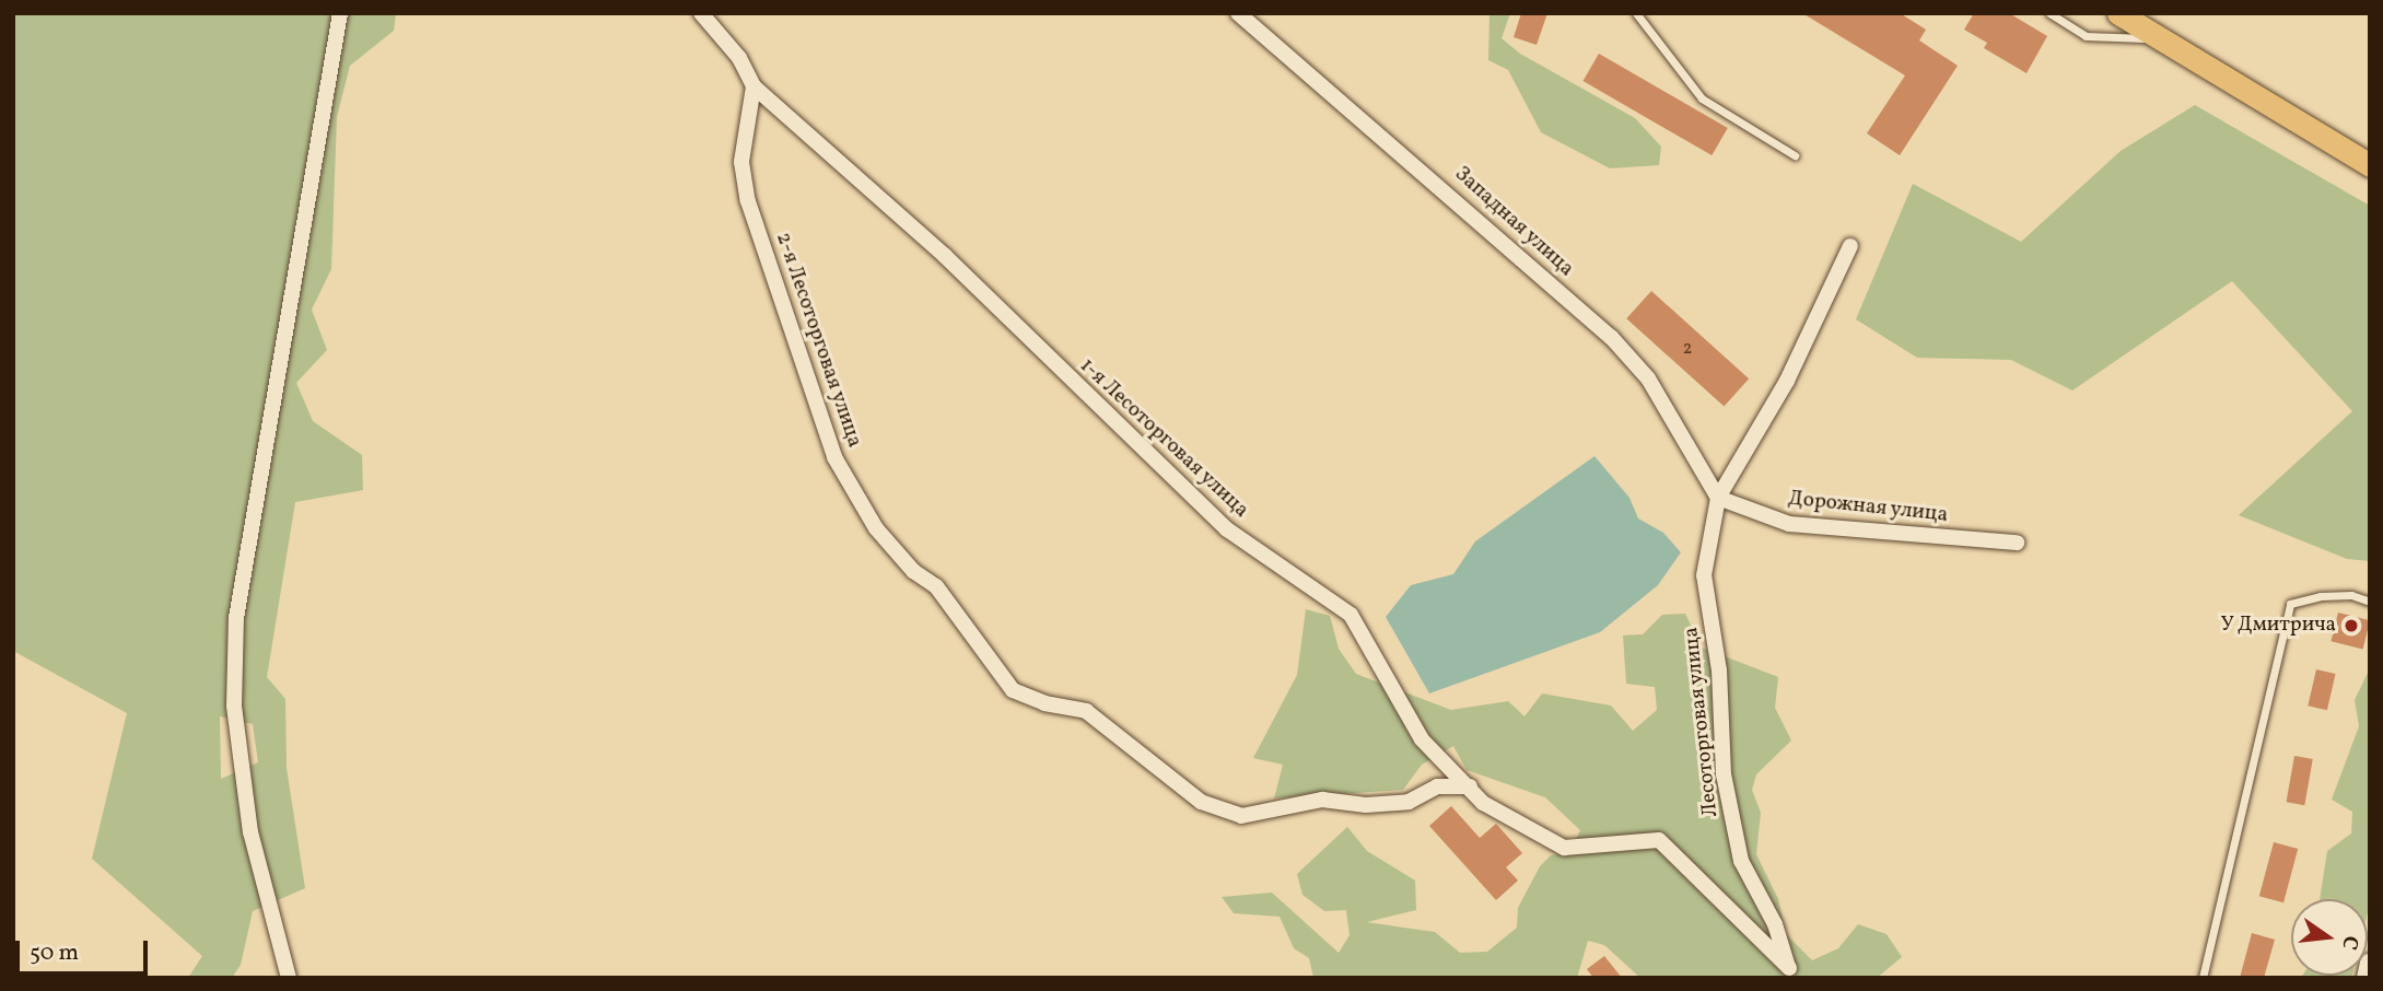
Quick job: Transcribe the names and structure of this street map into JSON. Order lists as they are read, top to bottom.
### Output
{
  "streets": {
    "street": [
      "Западная улица",
      "2-я Лесоторговая улица",
      "1-я Лесоторговая улица",
      "Дорожная улица",
      "Лесоторговая улица"
    ]
  },
  "crossings": [
    ["Западная улица", "Дорожная улица"],
    ["Западная улица", "Лесоторговая улица"],
    ["2-я Лесоторговая улица", "1-я Лесоторговая улица"],
    ["1-я Лесоторговая улица", "Лесоторговая улица"],
    ["Дорожная улица", "Лесоторговая улица"]
  ],
  "places": ["У Дмитрича"],
  "house_numbers": ["2"],
  "scale_bar": "50 m",
  "north": "right"
}
